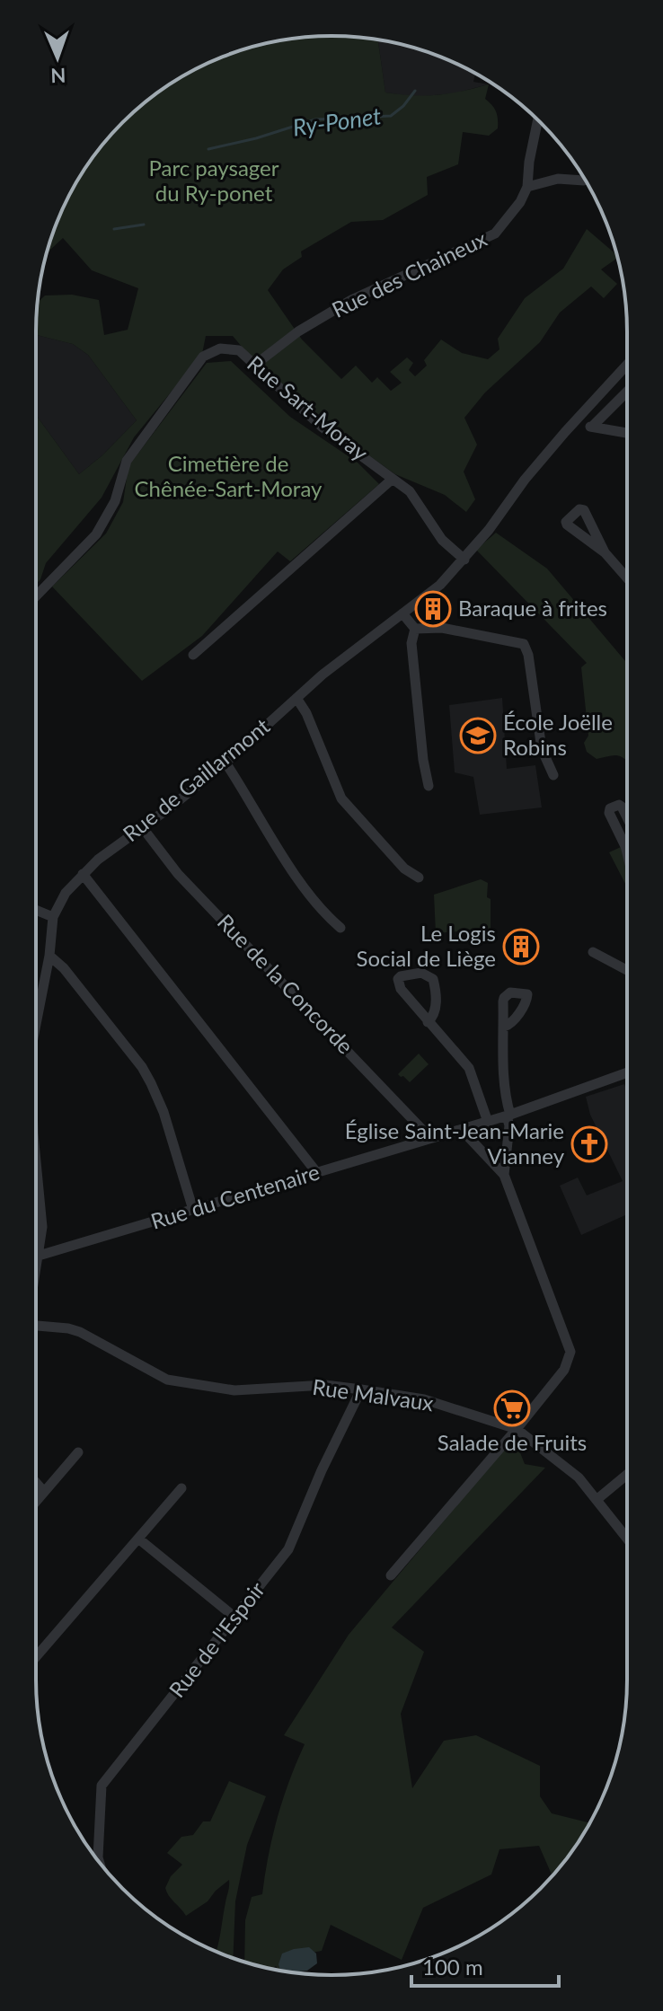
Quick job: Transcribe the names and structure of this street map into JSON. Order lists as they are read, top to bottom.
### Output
{
  "streets": {
    "street": [
      "Rue des Chaineux",
      "Rue Sart-Moray",
      "Rue de Gaillarmont",
      "Rue de la Concorde",
      "Rue du Centenaire",
      "Rue Malvaux",
      "Rue de l'Espoir"
    ]
  },
  "crossings": [
    ["Rue des Chaineux", "Rue Sart-Moray"],
    ["Rue Sart-Moray", "Rue de Gaillarmont"],
    ["Rue de Gaillarmont", "Rue de la Concorde"],
    ["Rue de Gaillarmont", "Rue du Centenaire"],
    ["Rue de la Concorde", "Rue du Centenaire"],
    ["Rue Malvaux", "Rue de l'Espoir"]
  ],
  "water": ["Ry-Ponet"],
  "parks": ["Parc paysager du Ry-ponet", "Cimetière de Chênée-Sart-Moray"],
  "places": {
    "building": ["Baraque à frites", "Le Logis Social de Liège"],
    "school or university": ["École Joëlle Robins"],
    "church": ["Église Saint-Jean-Marie Vianney"],
    "supermarket": ["Salade de Fruits"]
  },
  "scale_bar": "100 m",
  "north": "bottom"
}
